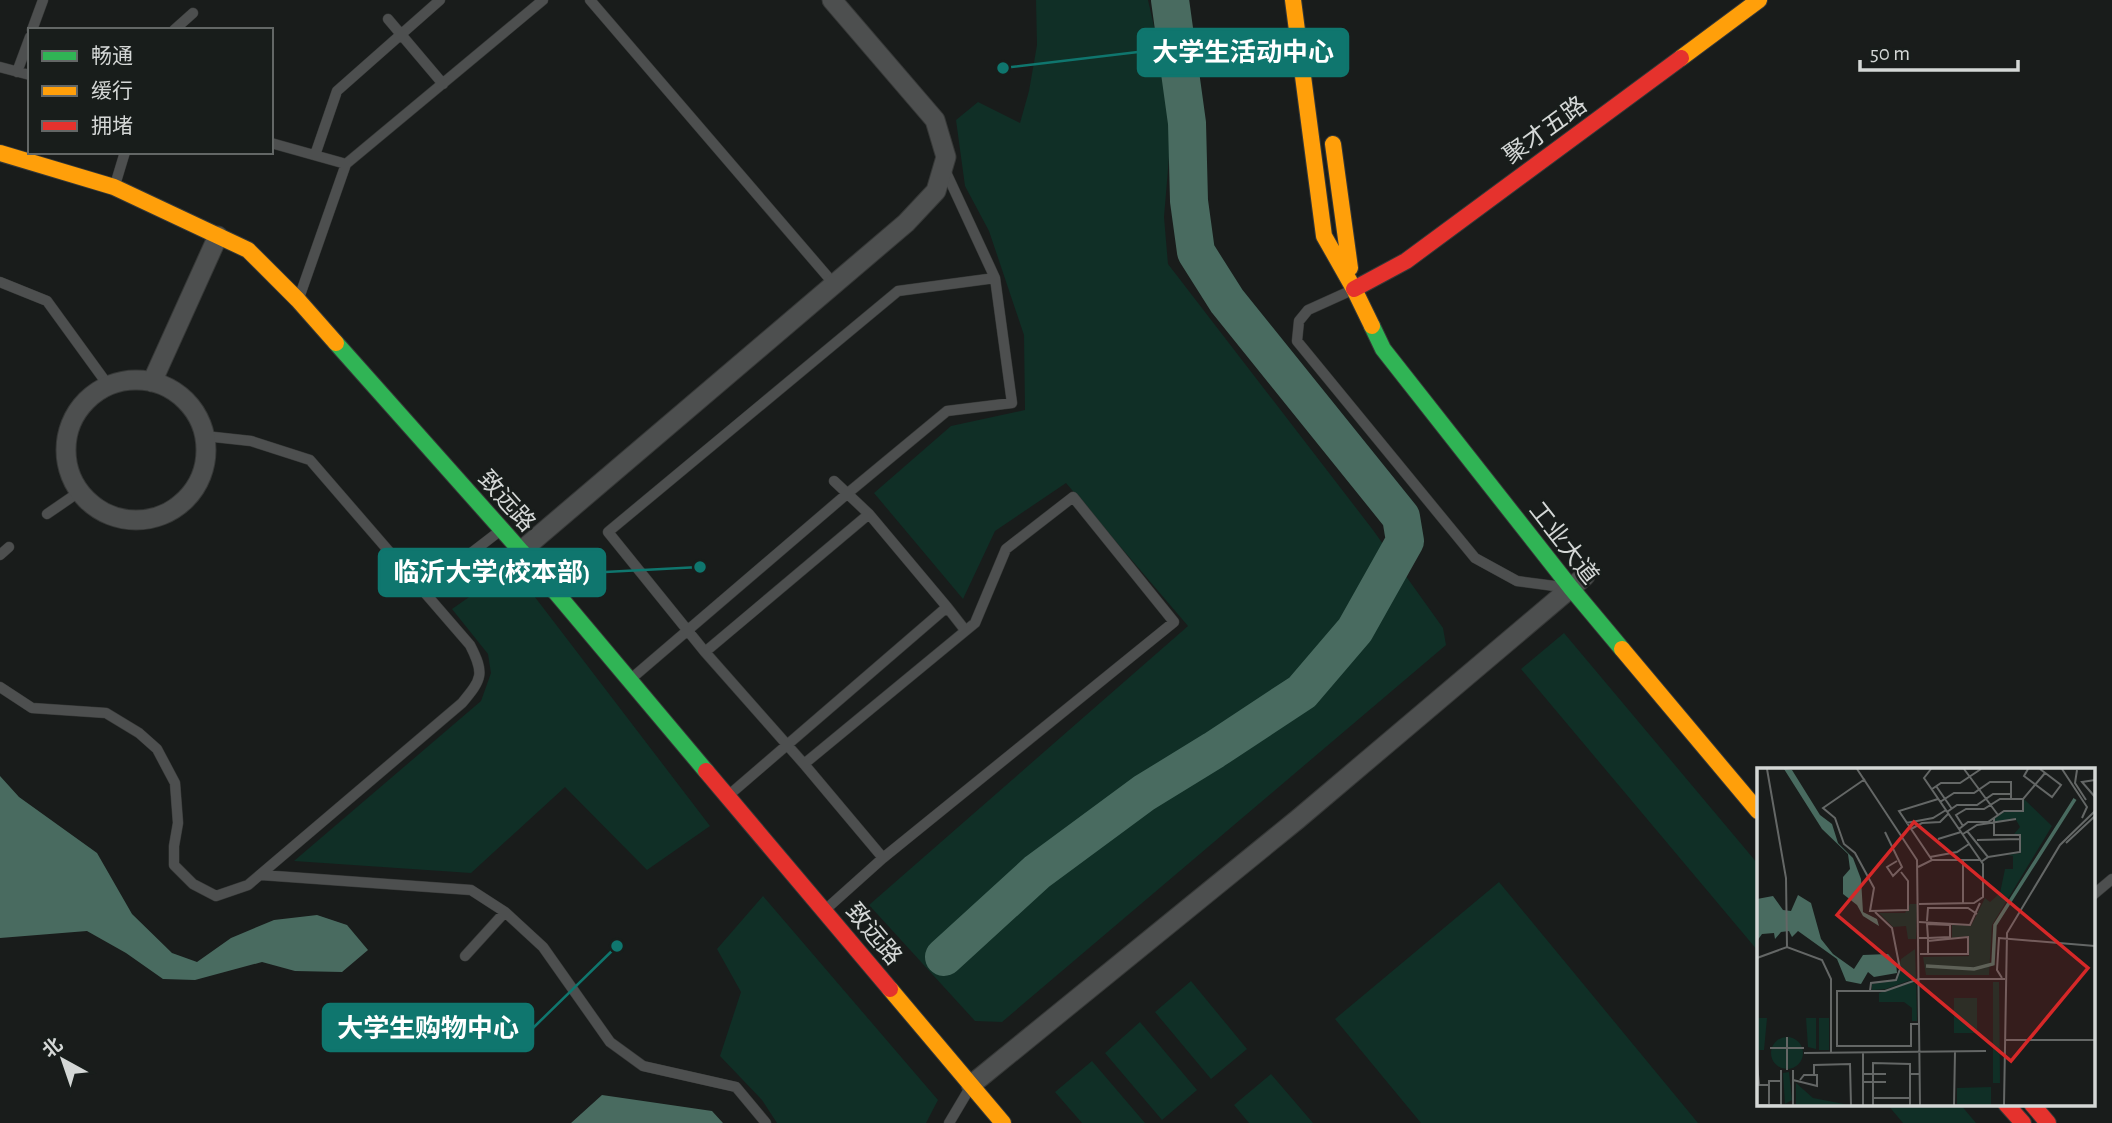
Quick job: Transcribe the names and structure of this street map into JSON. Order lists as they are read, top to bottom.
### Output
{
  "streets": {
    "street": ["聚才五路", "致远路", "工业大道"]
  },
  "crossings": [
    ["聚才五路", "工业大道"]
  ],
  "places": ["大学生活动中心", "临沂大学(校本部)", "大学生购物中心"],
  "legend": ["畅通", "缓行", "拥堵"],
  "scale_bar": "50 m",
  "north": "top left"
}
